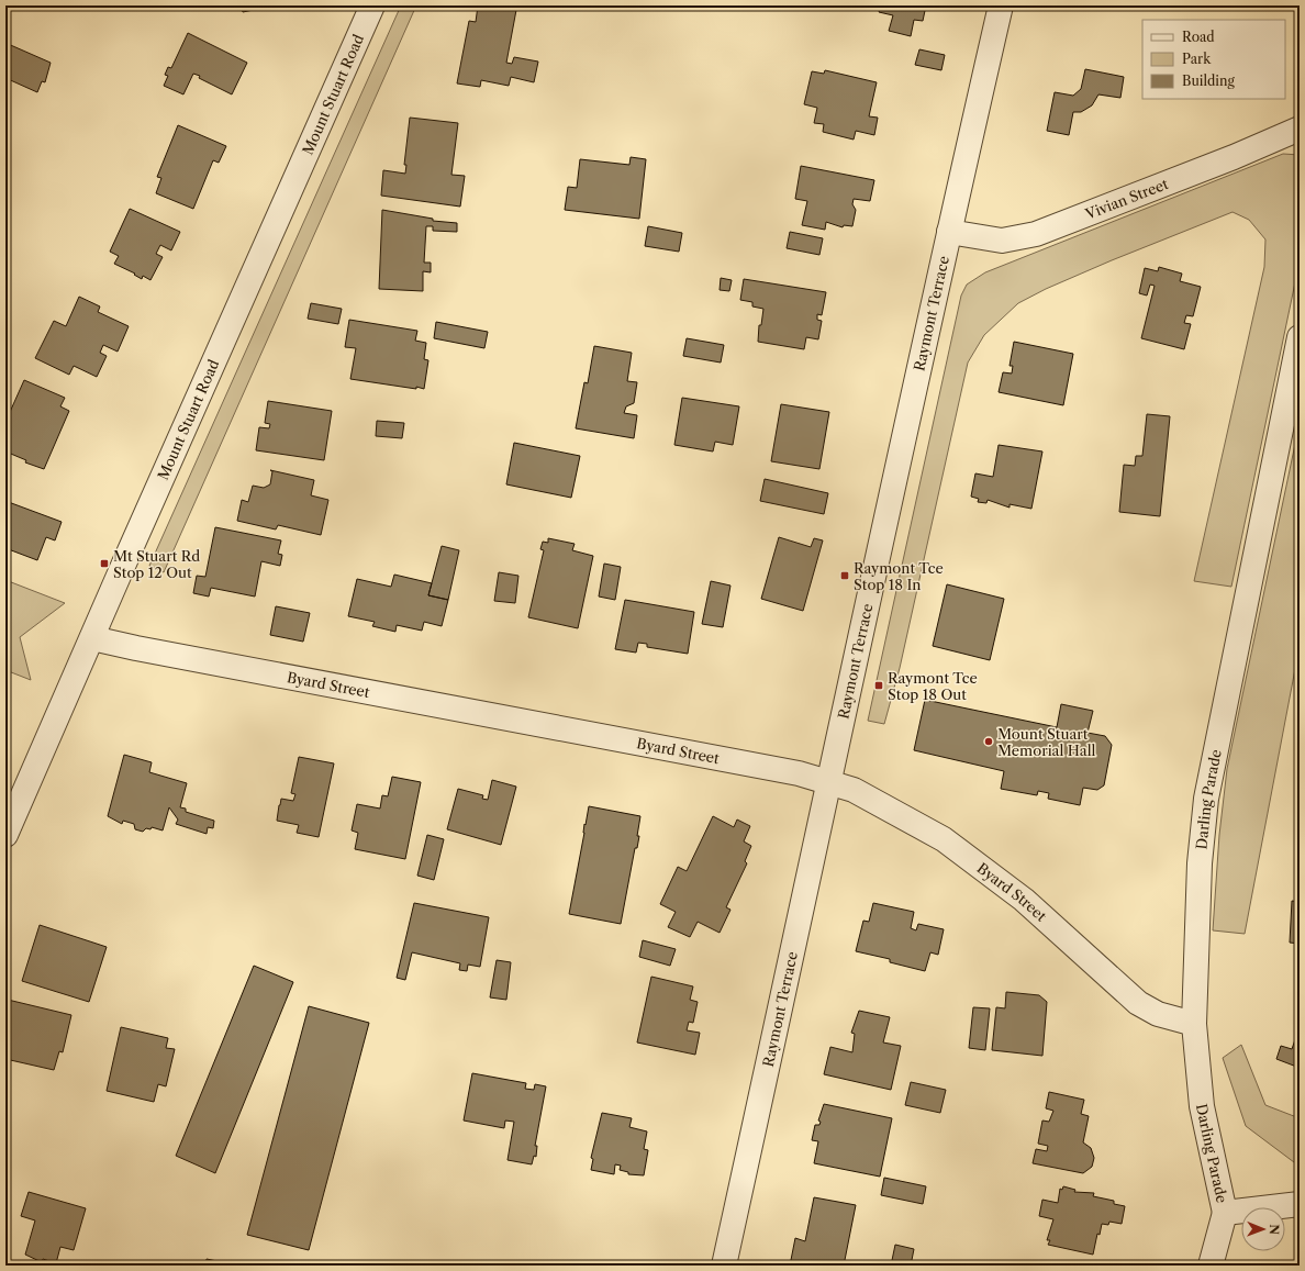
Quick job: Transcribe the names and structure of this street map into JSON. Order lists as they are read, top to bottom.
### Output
{
  "streets": {
    "street": [
      "Mount Stuart Road",
      "Vivian Street",
      "Raymont Terrace",
      "Byard Street",
      "Darling Parade"
    ]
  },
  "crossings": [
    ["Mount Stuart Road", "Byard Street"],
    ["Vivian Street", "Raymont Terrace"],
    ["Raymont Terrace", "Byard Street"],
    ["Byard Street", "Darling Parade"]
  ],
  "places": {
    "transit": ["Mt Stuart Rd Stop 12 Out", "Raymont Tce Stop 18 In", "Raymont Tce Stop 18 Out"],
    "other": ["Mount Stuart Memorial Hall"]
  },
  "legend": ["Road", "Park", "Building"],
  "north": "right"
}
